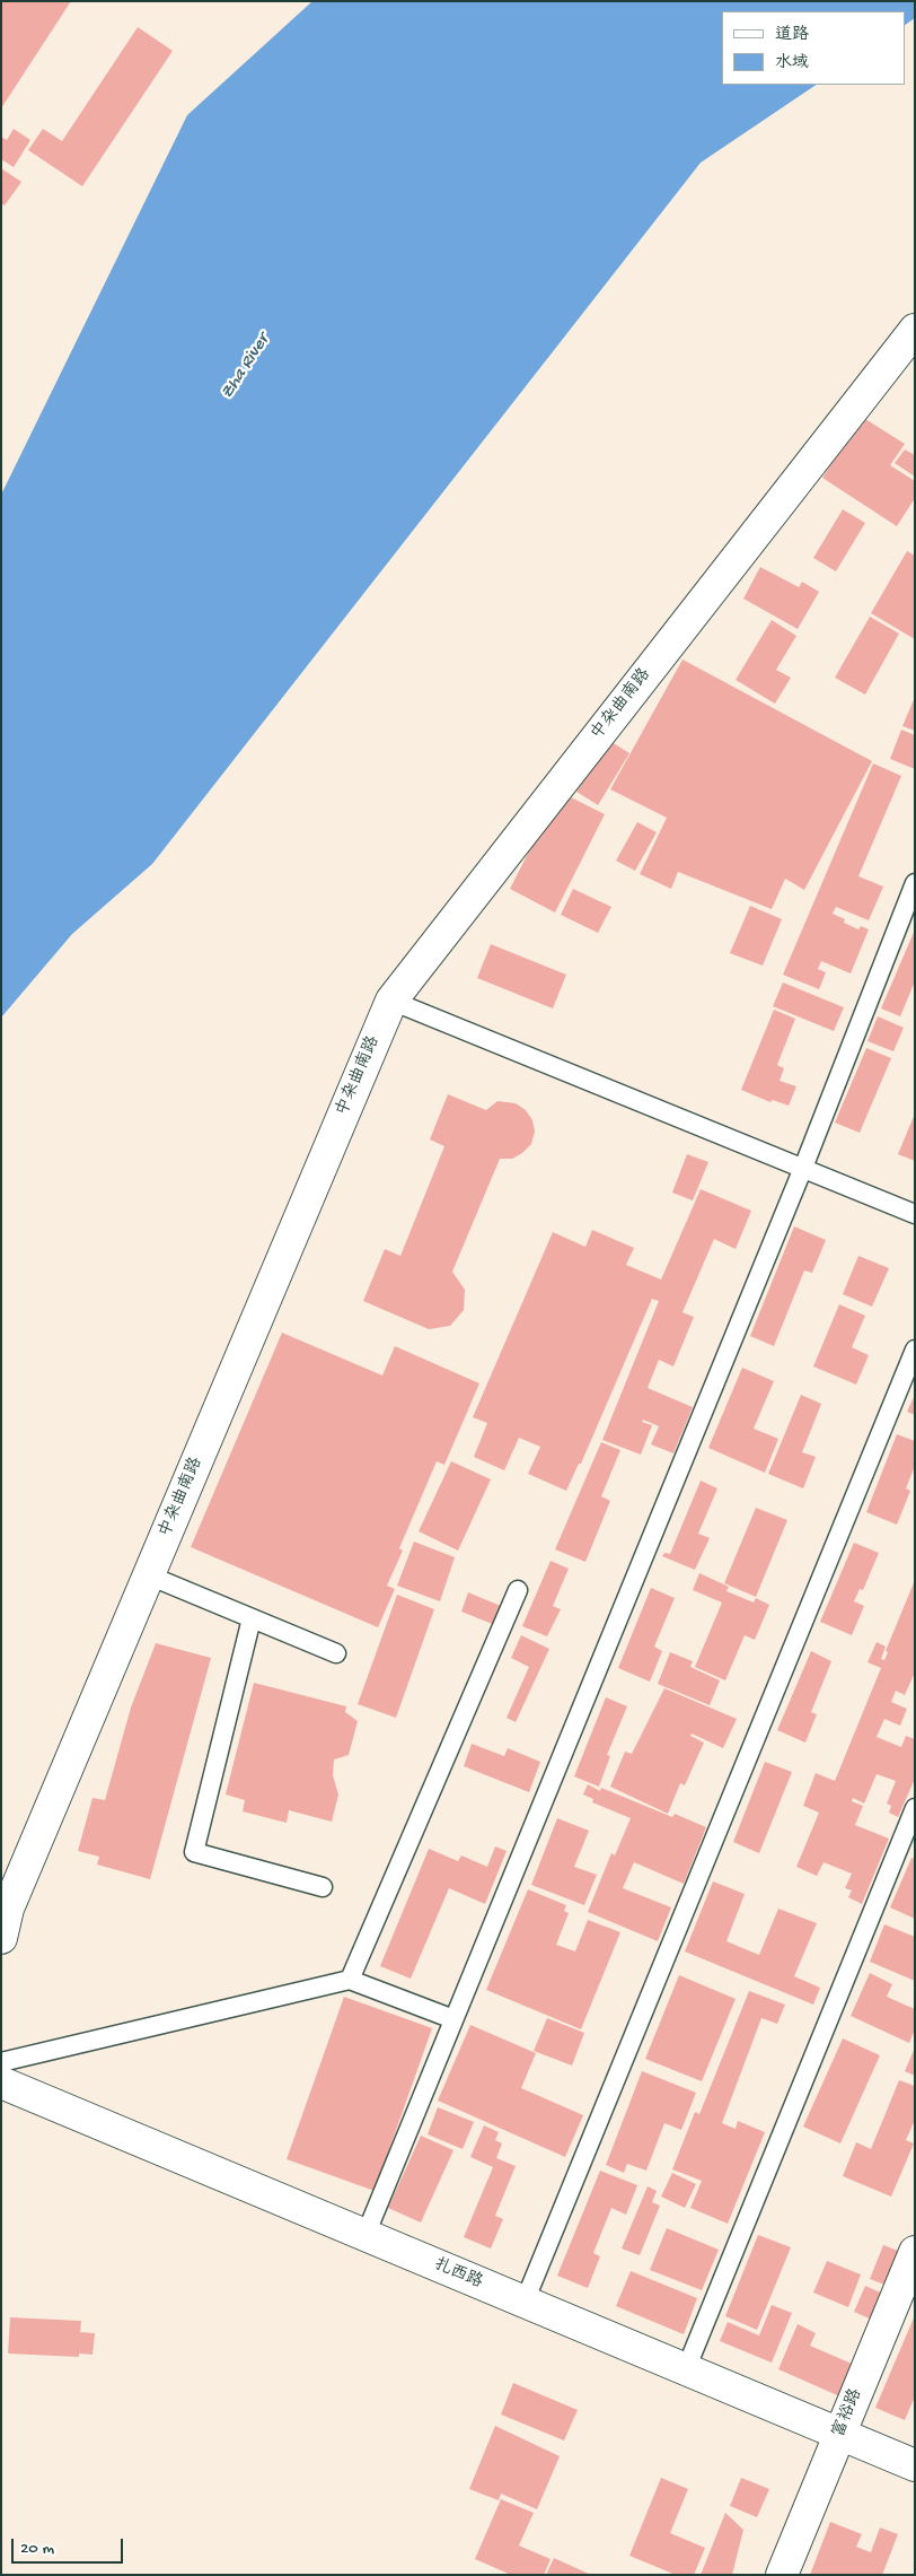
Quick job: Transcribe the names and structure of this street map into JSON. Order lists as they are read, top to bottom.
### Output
{
  "streets": {
    "street": ["中杂曲南路", "扎西路", "富裕路"]
  },
  "crossings": [
    ["扎西路", "富裕路"]
  ],
  "water": ["Zha River"],
  "legend": ["道路", "水域"],
  "scale_bar": "20 m"
}
